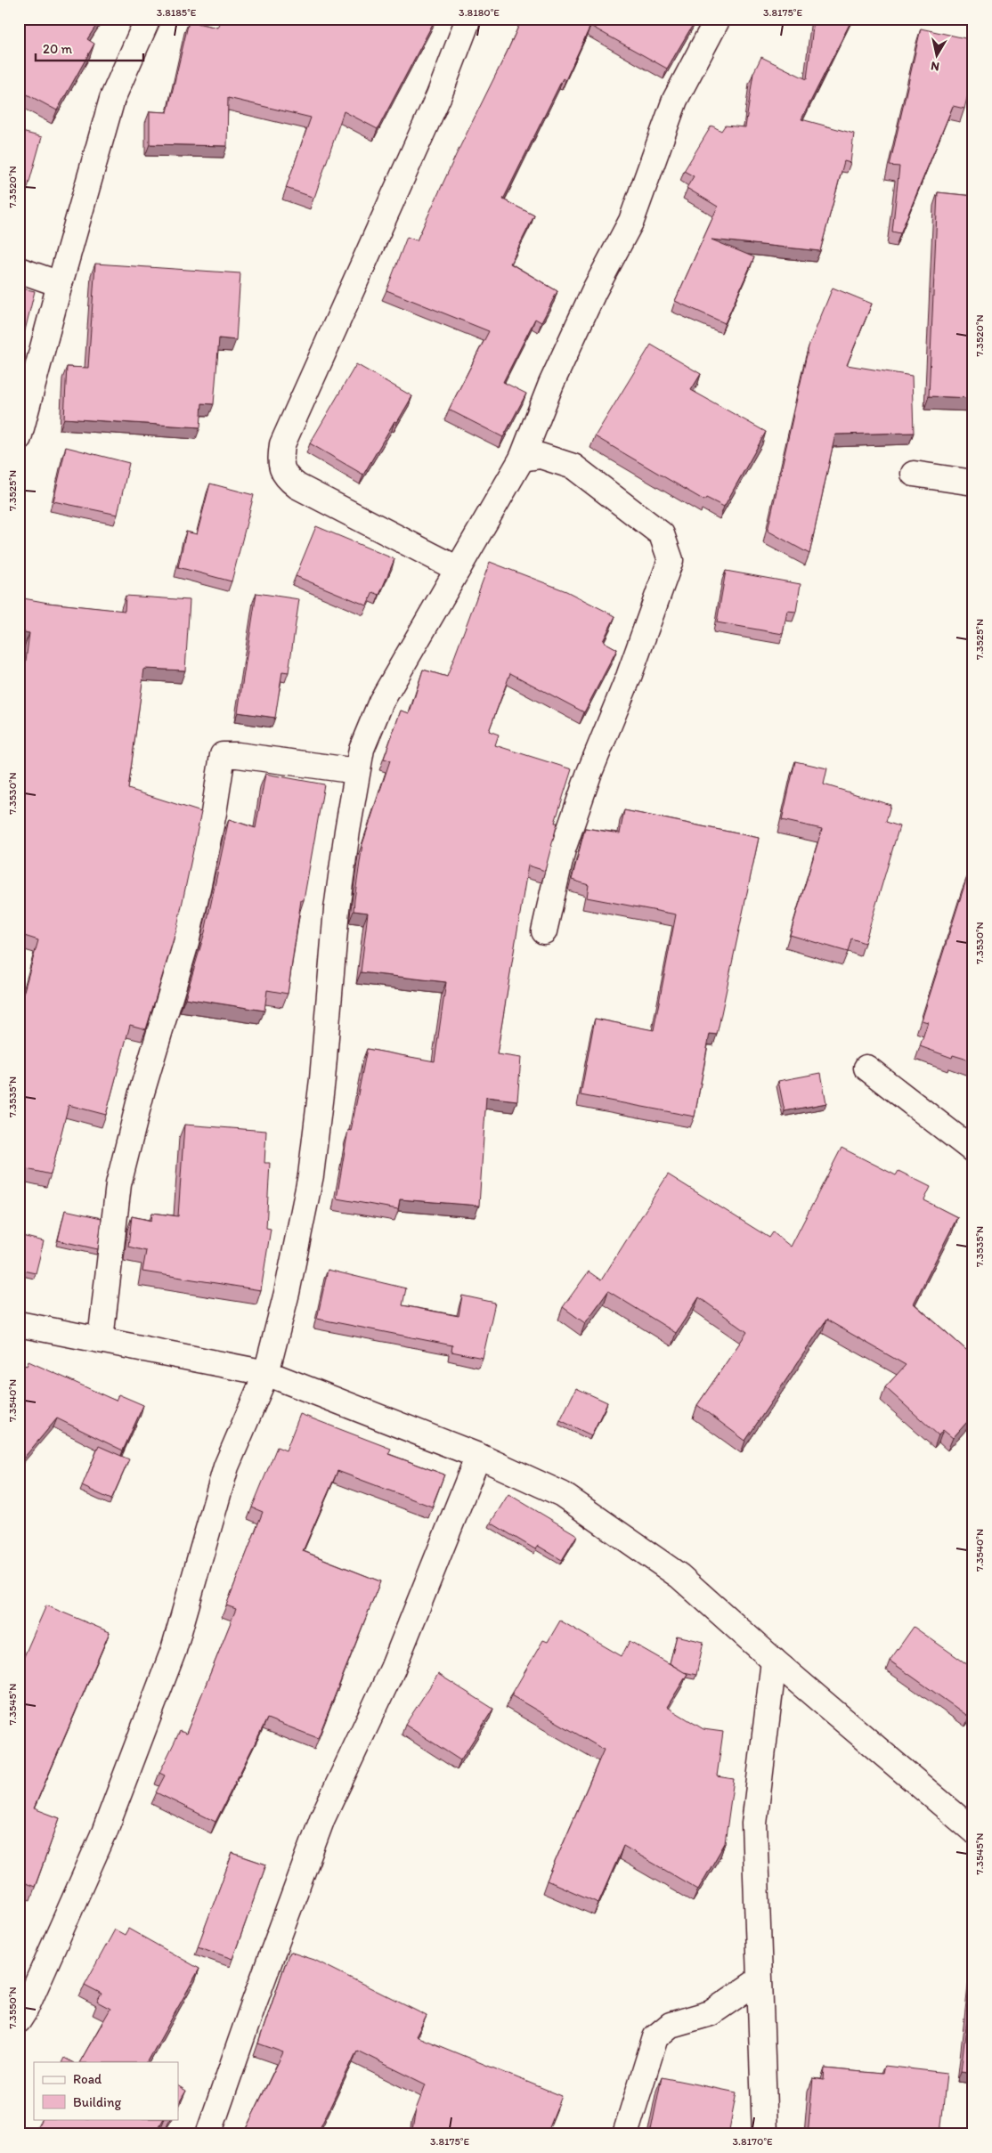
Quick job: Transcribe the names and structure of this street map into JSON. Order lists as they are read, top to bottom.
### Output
{
  "legend": ["Road", "Building"],
  "scale_bar": "20 m",
  "north": "bottom",
  "coordinates": [
    "3.8185°E",
    "3.8180°E",
    "3.8175°E",
    "7.3520°N",
    "7.3525°N",
    "7.3530°N",
    "7.3535°N",
    "7.3540°N",
    "7.3545°N",
    "7.3550°N",
    "3.8170°E"
  ]
}
